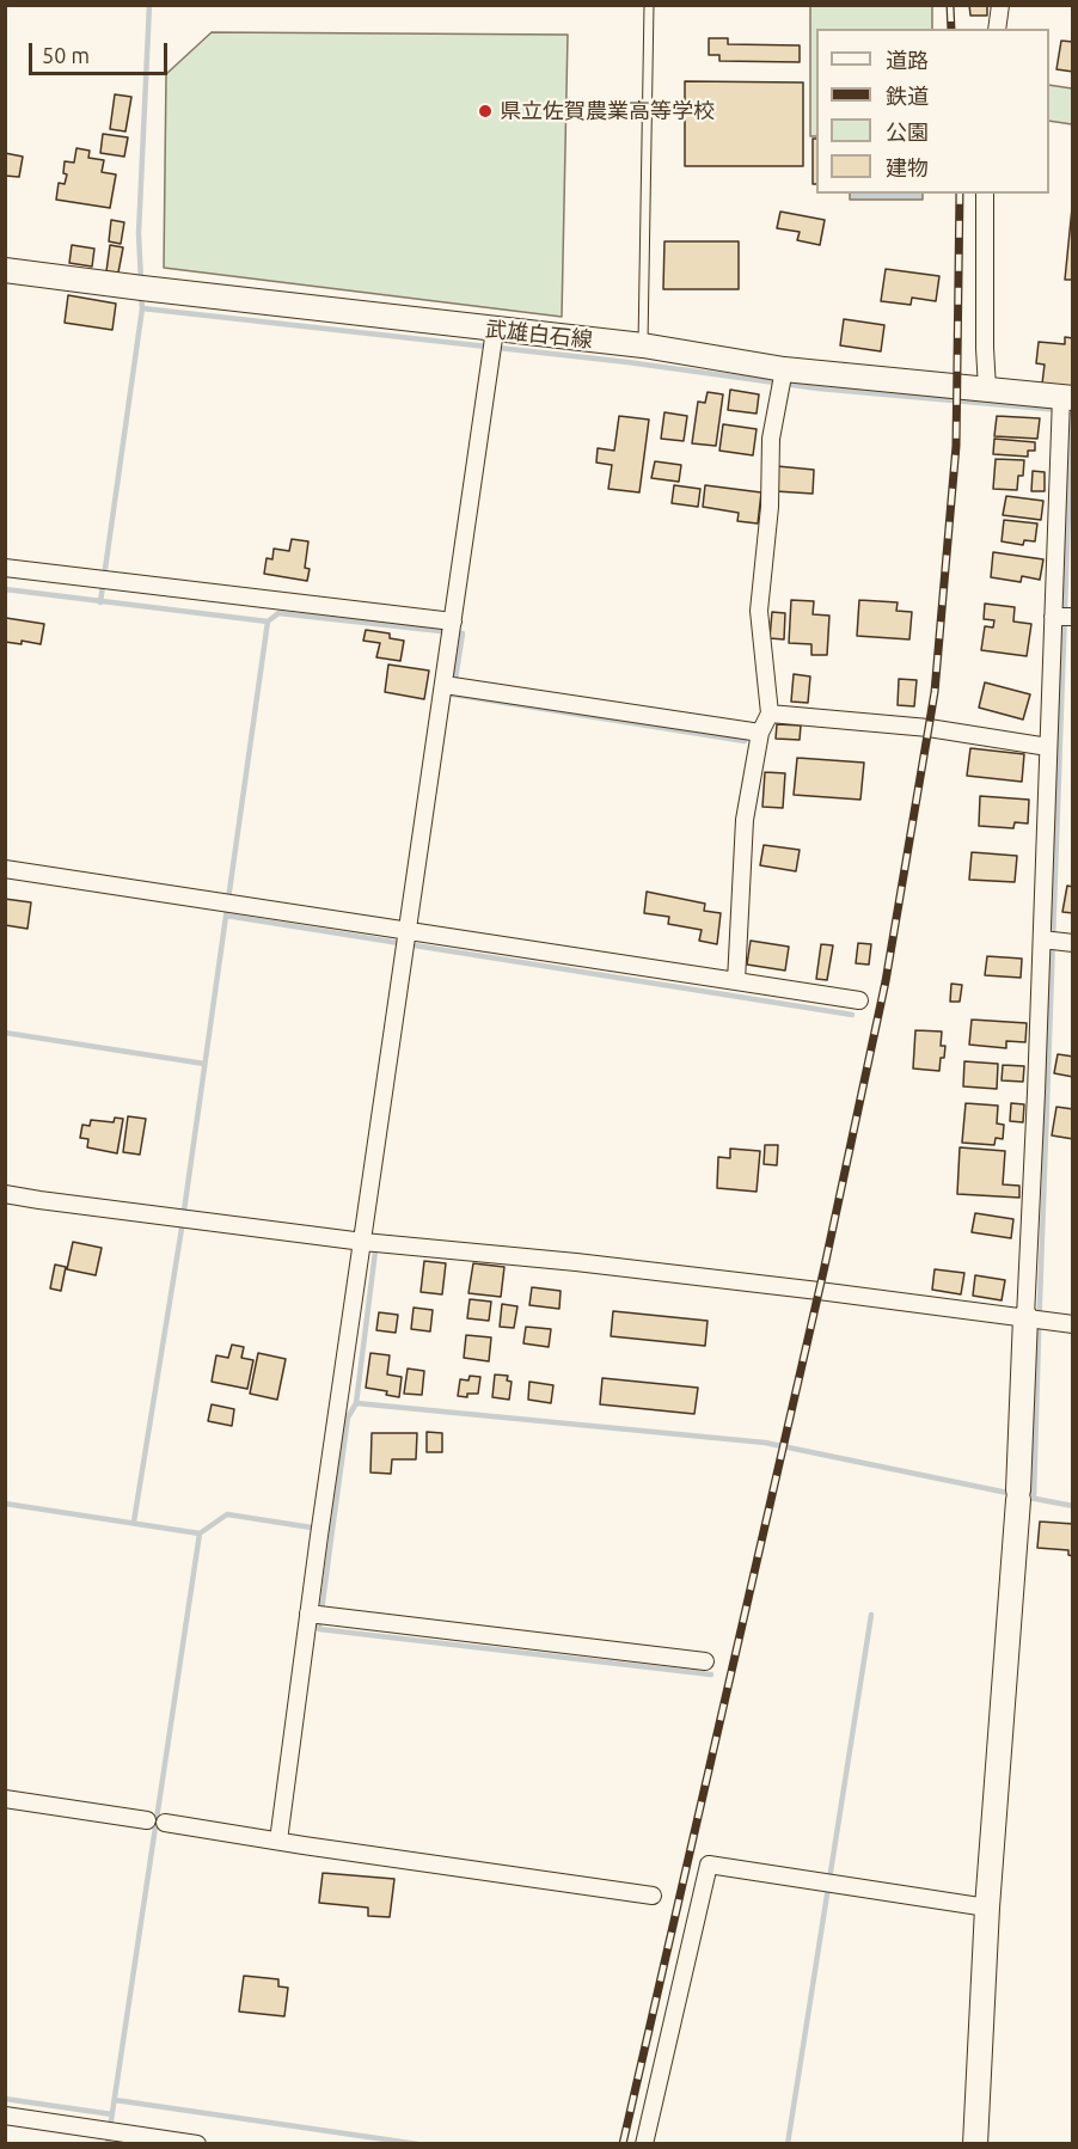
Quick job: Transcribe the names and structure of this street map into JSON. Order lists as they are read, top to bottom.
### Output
{
  "streets": {
    "main road": ["武雄白石線"]
  },
  "places": ["県立佐賀農業高等学校"],
  "legend": [
    "道路",
    "鉄道",
    "公園",
    "建物"
  ],
  "scale_bar": "50 m"
}
